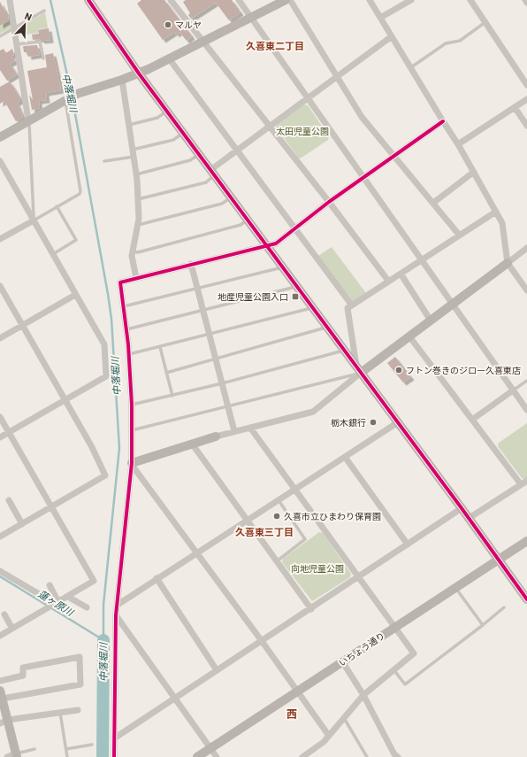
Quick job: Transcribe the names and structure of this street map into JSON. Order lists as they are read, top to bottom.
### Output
{
  "streets": {
    "street": ["いちょう通り"]
  },
  "districts": ["久喜東二丁目", "久喜東三丁目", "西"],
  "water": ["中落堀川", "蓮ヶ原川"],
  "parks": ["太田児童公園", "向地児童公園"],
  "places": {
    "other": [
      "マルヤ",
      "フトン巻きのジロー久喜東店",
      "栃木銀行",
      "久喜市立ひまわり保育園"
    ],
    "transit": ["地産児童公園入口"]
  },
  "north": "top right"
}
